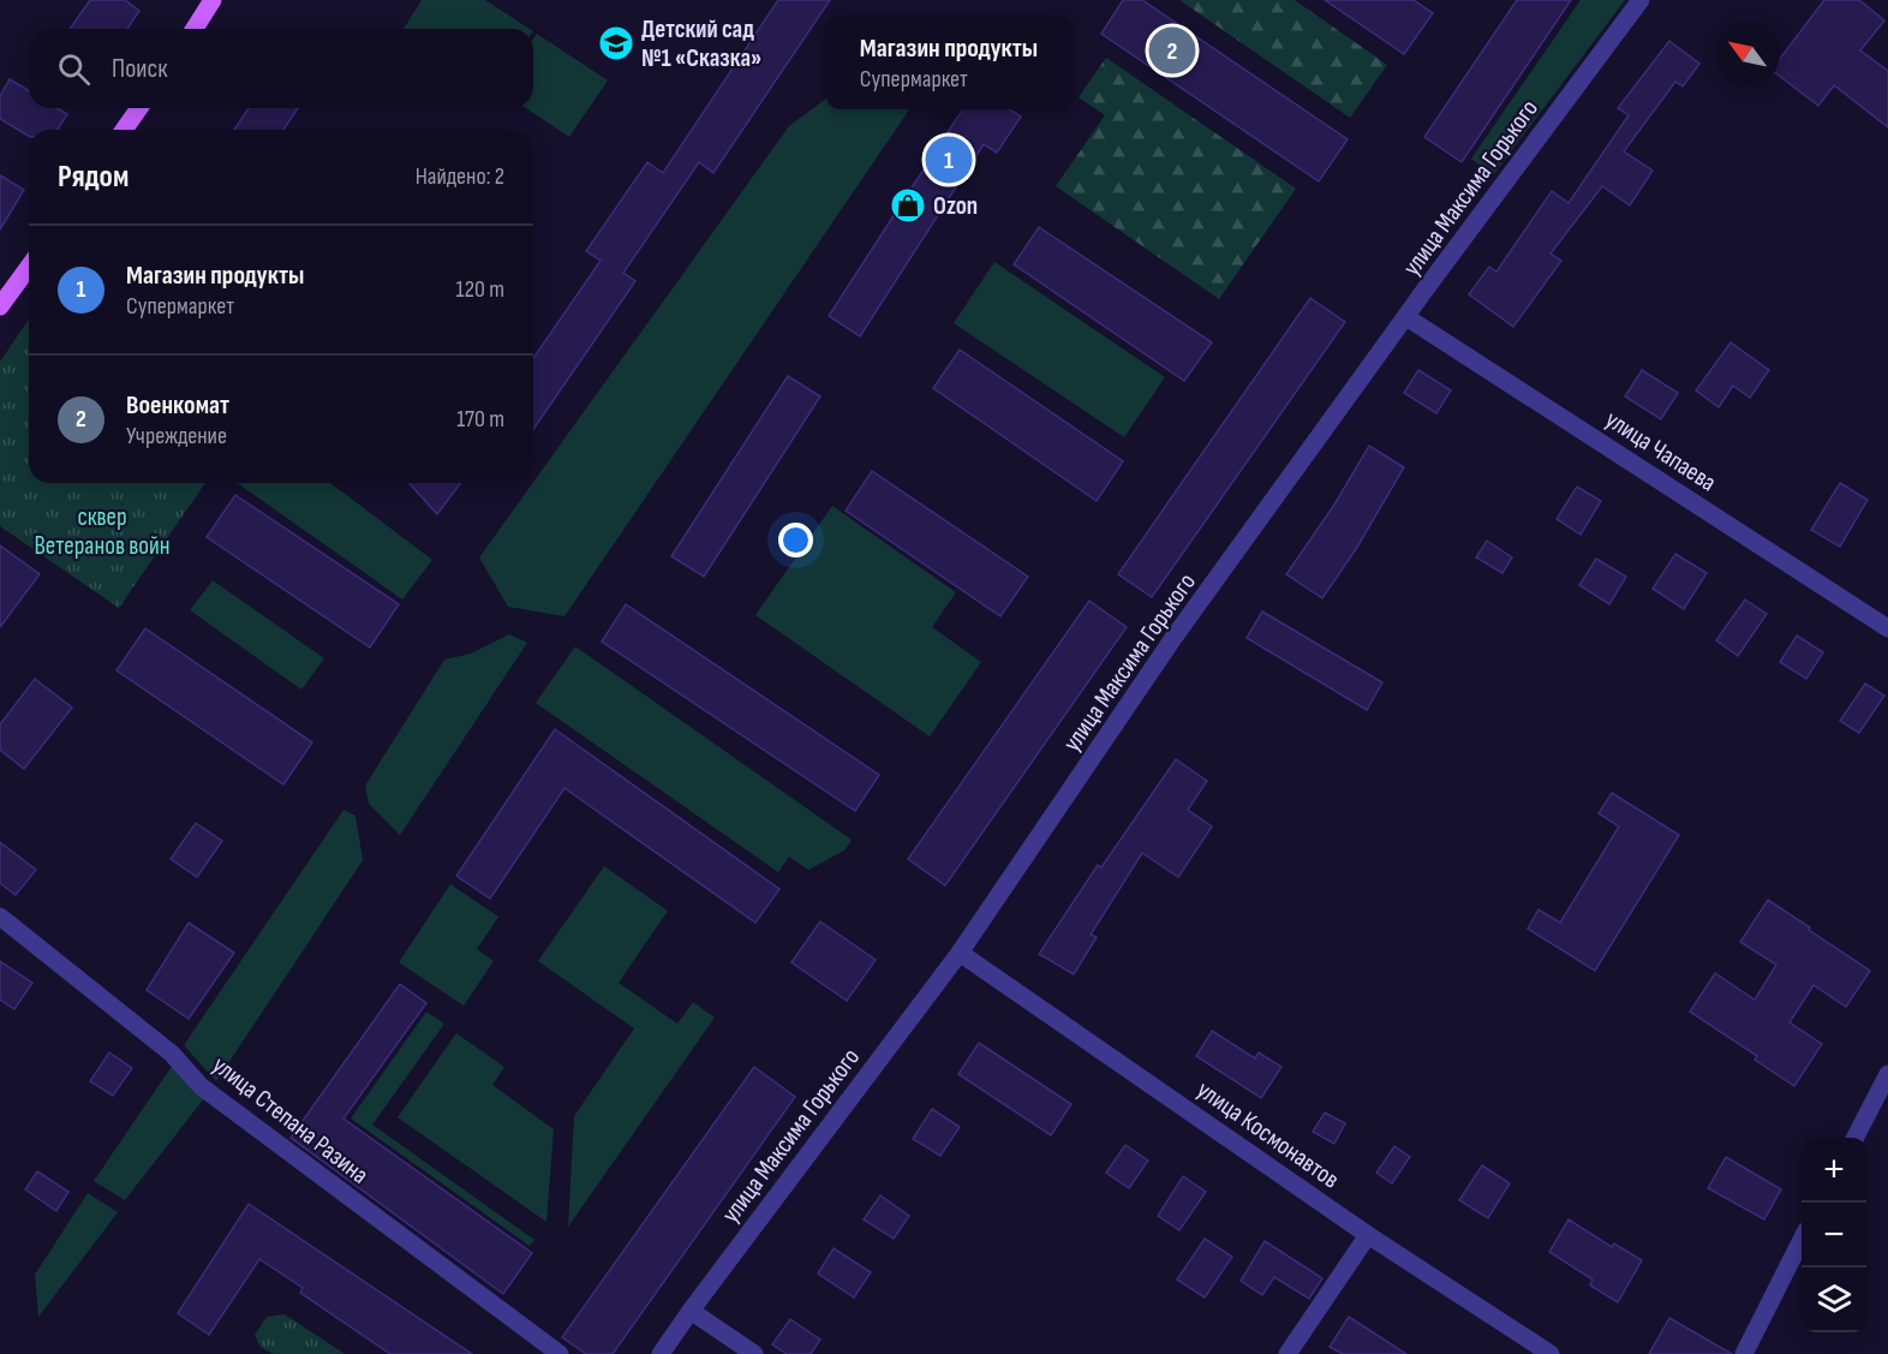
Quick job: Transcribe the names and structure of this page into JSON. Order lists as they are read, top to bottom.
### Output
{
  "streets": {
    "street": [
      "улица Максима Горького",
      "улица Чапаева",
      "улица Степана Разина",
      "улица Космонавтов"
    ]
  },
  "crossings": [
    ["улица Максима Горького", "улица Чапаева"],
    ["улица Максима Горького", "улица Космонавтов"]
  ],
  "parks": ["сквер Ветеранов войн"],
  "places": {
    "school or university": ["Детский сад №1 «Сказка»"],
    "shop": ["Ozon"]
  },
  "north": "top left",
  "page": {
    "popup": ["Магазин продукты", "Супермаркет"],
    "pins": ["2", "1"],
    "search": "Поиск",
    "heading": ["Рядом", "Найдено: 2"],
    "list": [
      {
        "mark": "1",
        "name": "Магазин продукты",
        "note": "Супермаркет",
        "value": "120 m"
      },
      {
        "mark": "2",
        "name": "Военкомат",
        "note": "Учреждение",
        "value": "170 m"
      }
    ],
    "map_buttons": ["+", "−"]
  }
}
